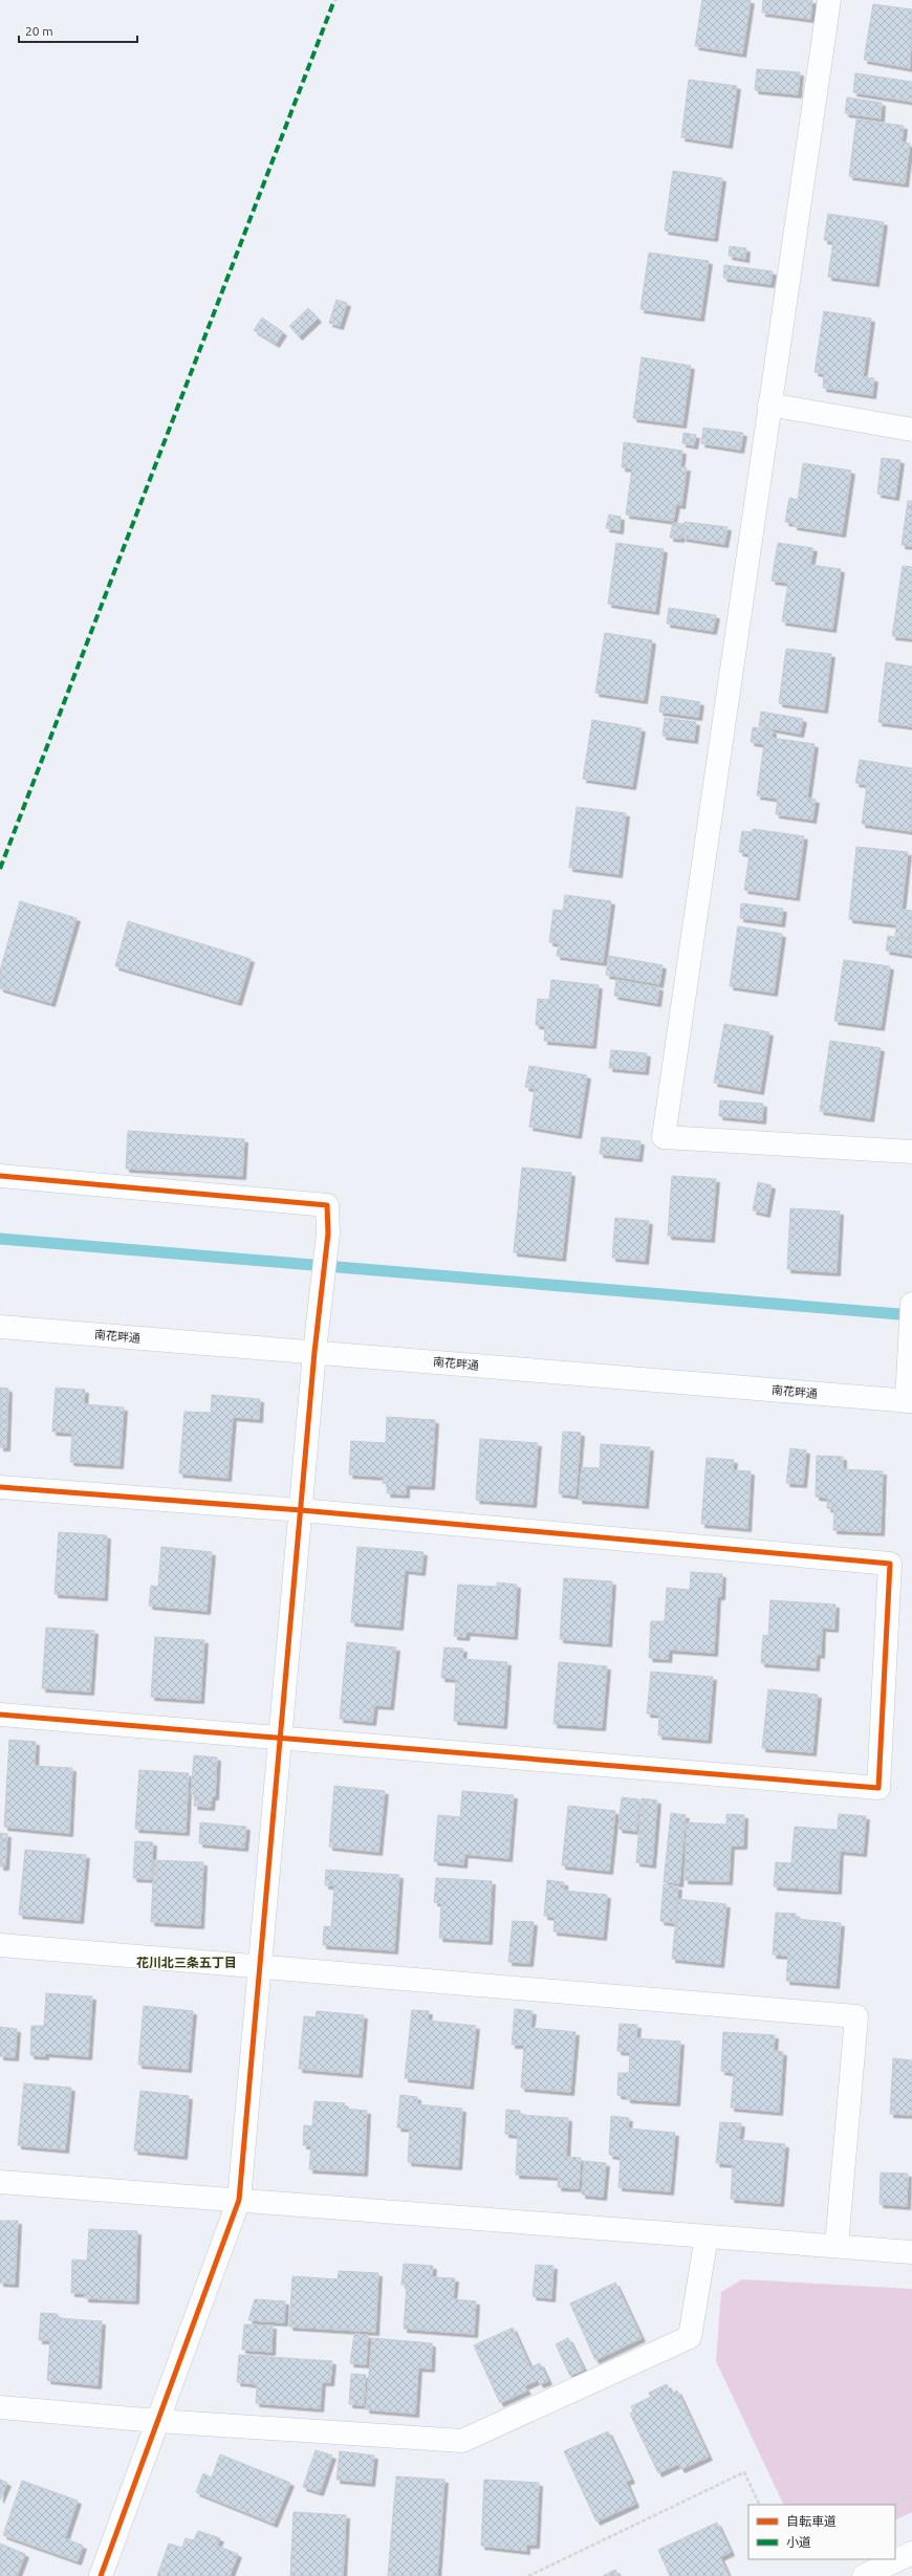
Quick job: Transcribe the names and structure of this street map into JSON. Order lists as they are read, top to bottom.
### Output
{
  "streets": {
    "street": ["南花畔通"]
  },
  "districts": ["花川北三条五丁目"],
  "legend": ["自転車道", "小道"],
  "scale_bar": "20 m"
}
